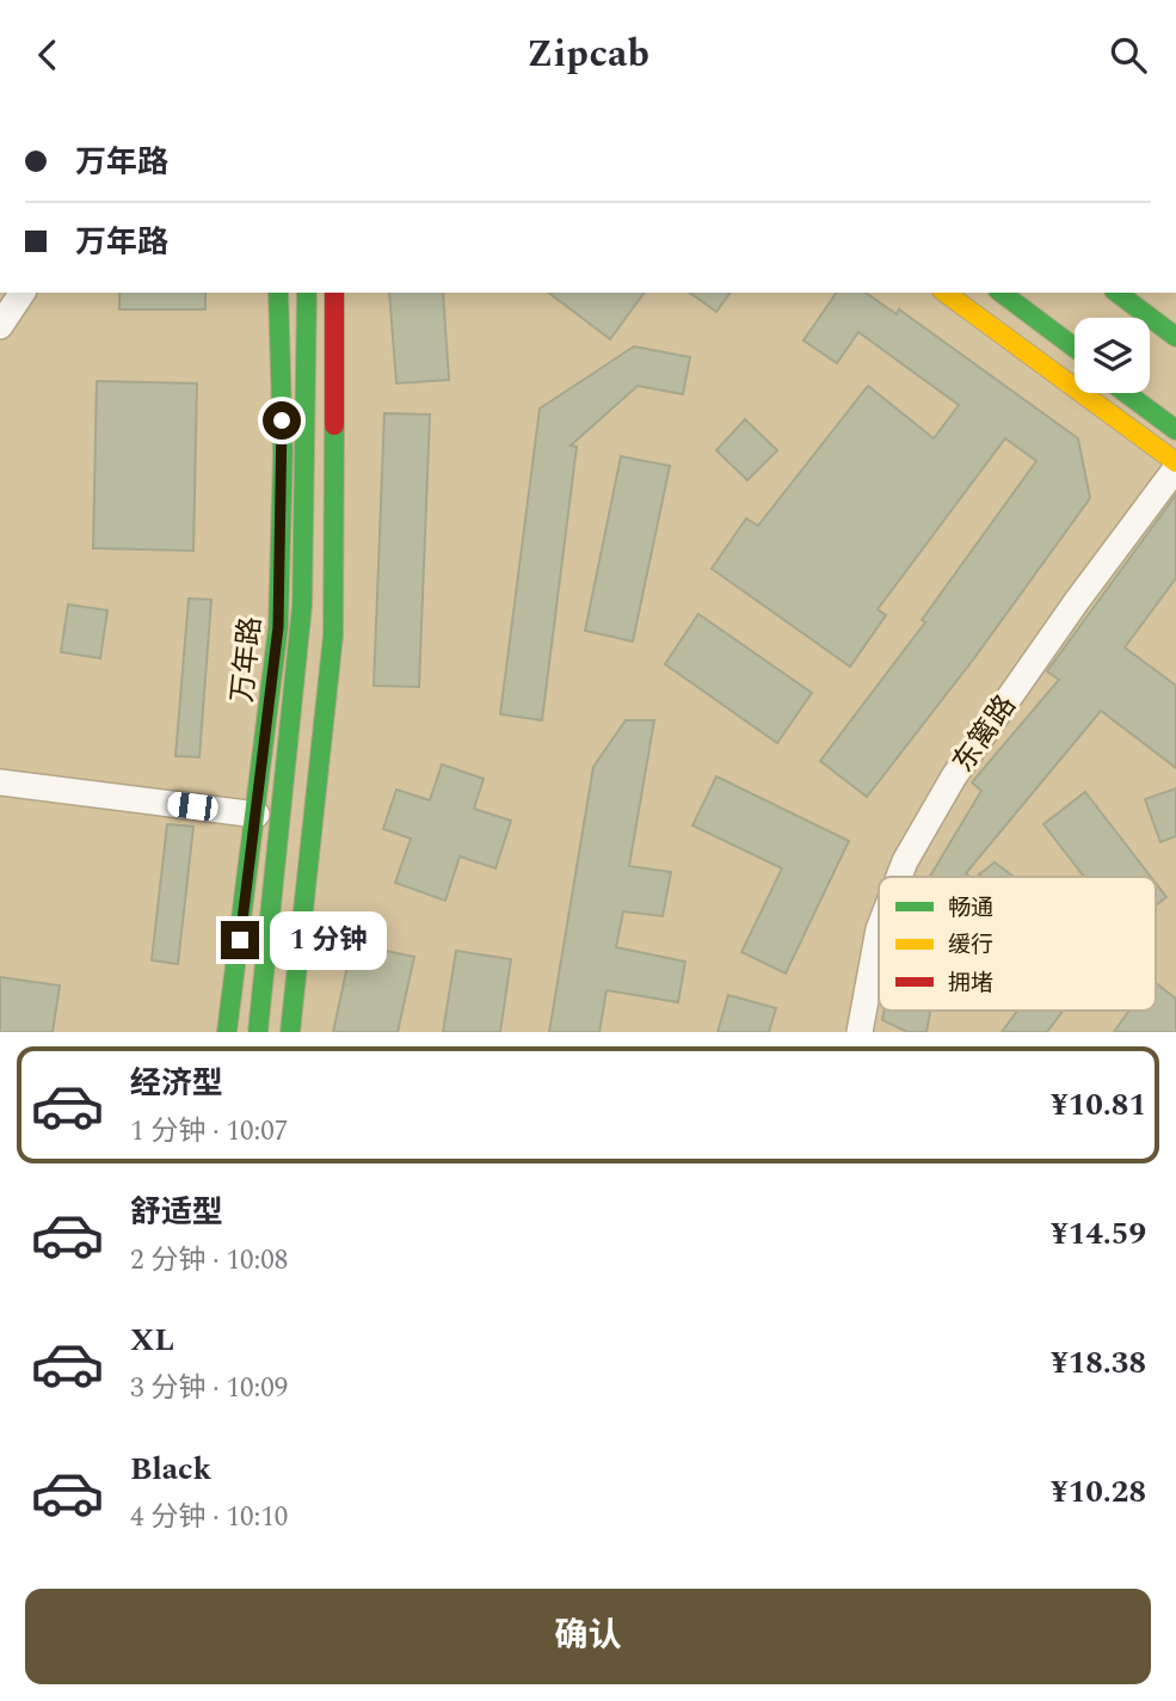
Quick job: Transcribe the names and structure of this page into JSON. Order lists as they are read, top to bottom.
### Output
{
  "streets": {
    "main road": ["万年路"],
    "street": ["东篱路"]
  },
  "legend": ["畅通", "缓行", "拥堵"],
  "page": {
    "header": "Zipcab",
    "banner": ["万年路", "万年路"],
    "bubble": "1 分钟",
    "list": [
      {
        "name": "经济型",
        "note": "1 分钟 · 10:07",
        "value": "¥10.81"
      },
      {
        "name": "舒适型",
        "note": "2 分钟 · 10:08",
        "value": "¥14.59"
      },
      {
        "name": "XL",
        "note": "3 分钟 · 10:09",
        "value": "¥18.38"
      },
      {
        "name": "Black",
        "note": "4 分钟 · 10:10",
        "value": "¥10.28"
      }
    ],
    "buttons": "确认"
  }
}
